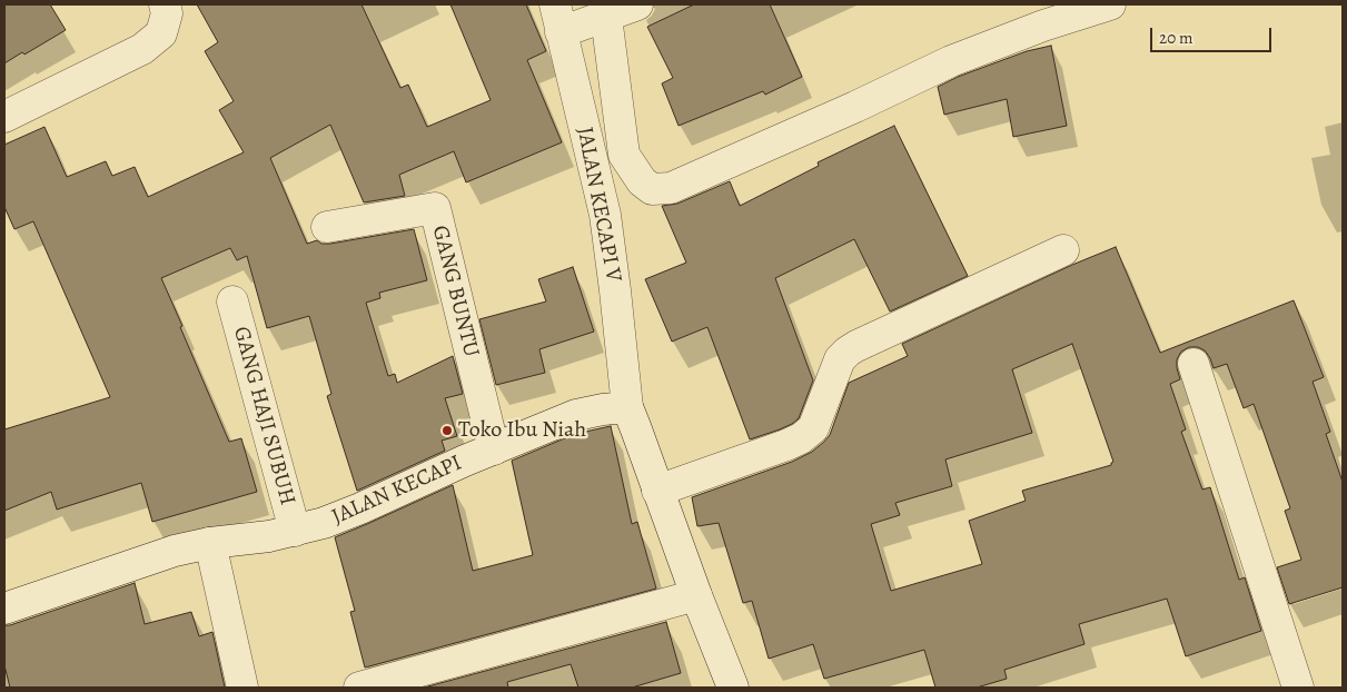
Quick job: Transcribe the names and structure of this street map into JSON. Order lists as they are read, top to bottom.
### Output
{
  "streets": {
    "street": [
      "JALAN KECAPI V",
      "GANG BUNTU",
      "GANG HAJI SUBUH",
      "JALAN KECAPI"
    ]
  },
  "crossings": [
    ["JALAN KECAPI V", "JALAN KECAPI"],
    ["GANG BUNTU", "JALAN KECAPI"],
    ["GANG HAJI SUBUH", "JALAN KECAPI"]
  ],
  "places": ["Toko Ibu Niah"],
  "scale_bar": "20 m"
}
